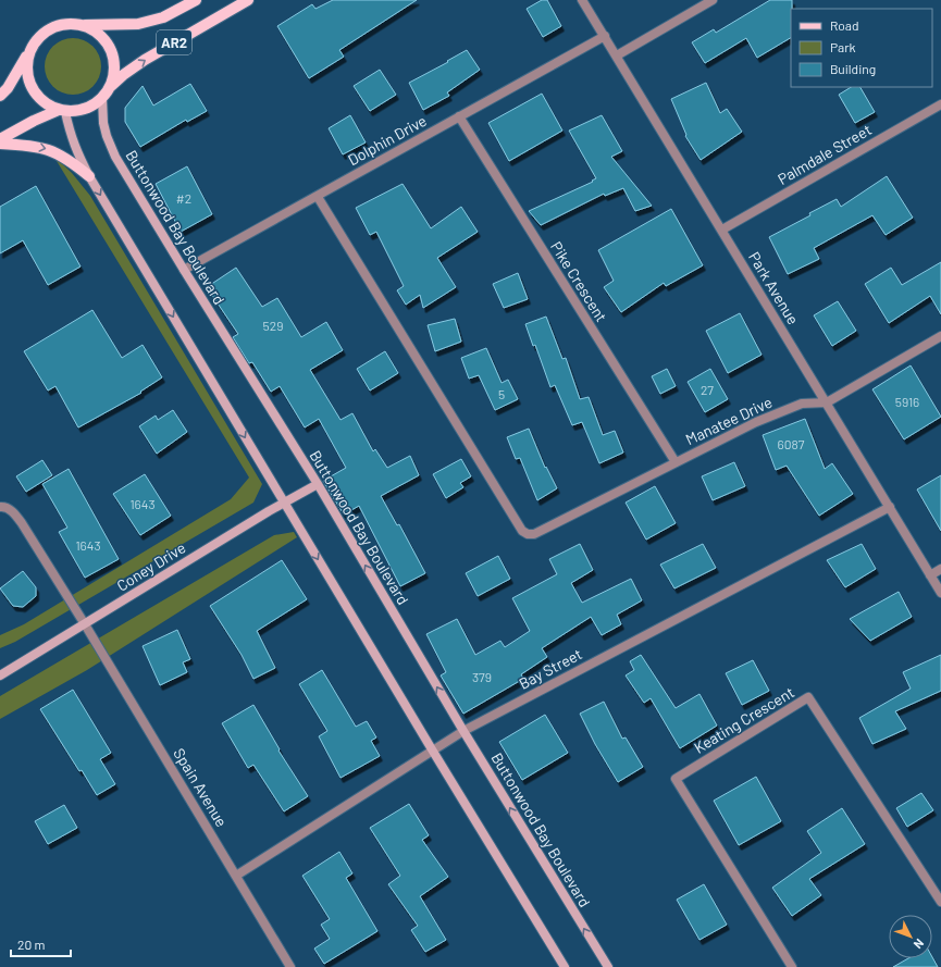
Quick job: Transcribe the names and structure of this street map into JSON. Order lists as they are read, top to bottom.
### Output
{
  "streets": {
    "main road": ["AR2"],
    "street": [
      "Dolphin Drive",
      "Palmdale Street",
      "Buttonwood Bay Boulevard",
      "Pike Crescent",
      "Park Avenue",
      "Manatee Drive",
      "Coney Drive",
      "Bay Street",
      "Keating Crescent",
      "Spain Avenue"
    ]
  },
  "crossings": [
    ["AR2", "Buttonwood Bay Boulevard"],
    ["Dolphin Drive", "Buttonwood Bay Boulevard"],
    ["Dolphin Drive", "Pike Crescent"],
    ["Dolphin Drive", "Park Avenue"],
    ["Dolphin Drive", "Manatee Drive"],
    ["Palmdale Street", "Park Avenue"],
    ["Buttonwood Bay Boulevard", "Coney Drive"],
    ["Buttonwood Bay Boulevard", "Bay Street"],
    ["Pike Crescent", "Manatee Drive"],
    ["Park Avenue", "Manatee Drive"],
    ["Park Avenue", "Bay Street"],
    ["Coney Drive", "Spain Avenue"],
    ["Bay Street", "Spain Avenue"]
  ],
  "house_numbers": [
    "#2",
    "529",
    "27",
    "5",
    "5916",
    "6087",
    "1643",
    "1643",
    "379"
  ],
  "legend": ["Road", "Park", "Building"],
  "scale_bar": "20 m",
  "north": "bottom right"
}
